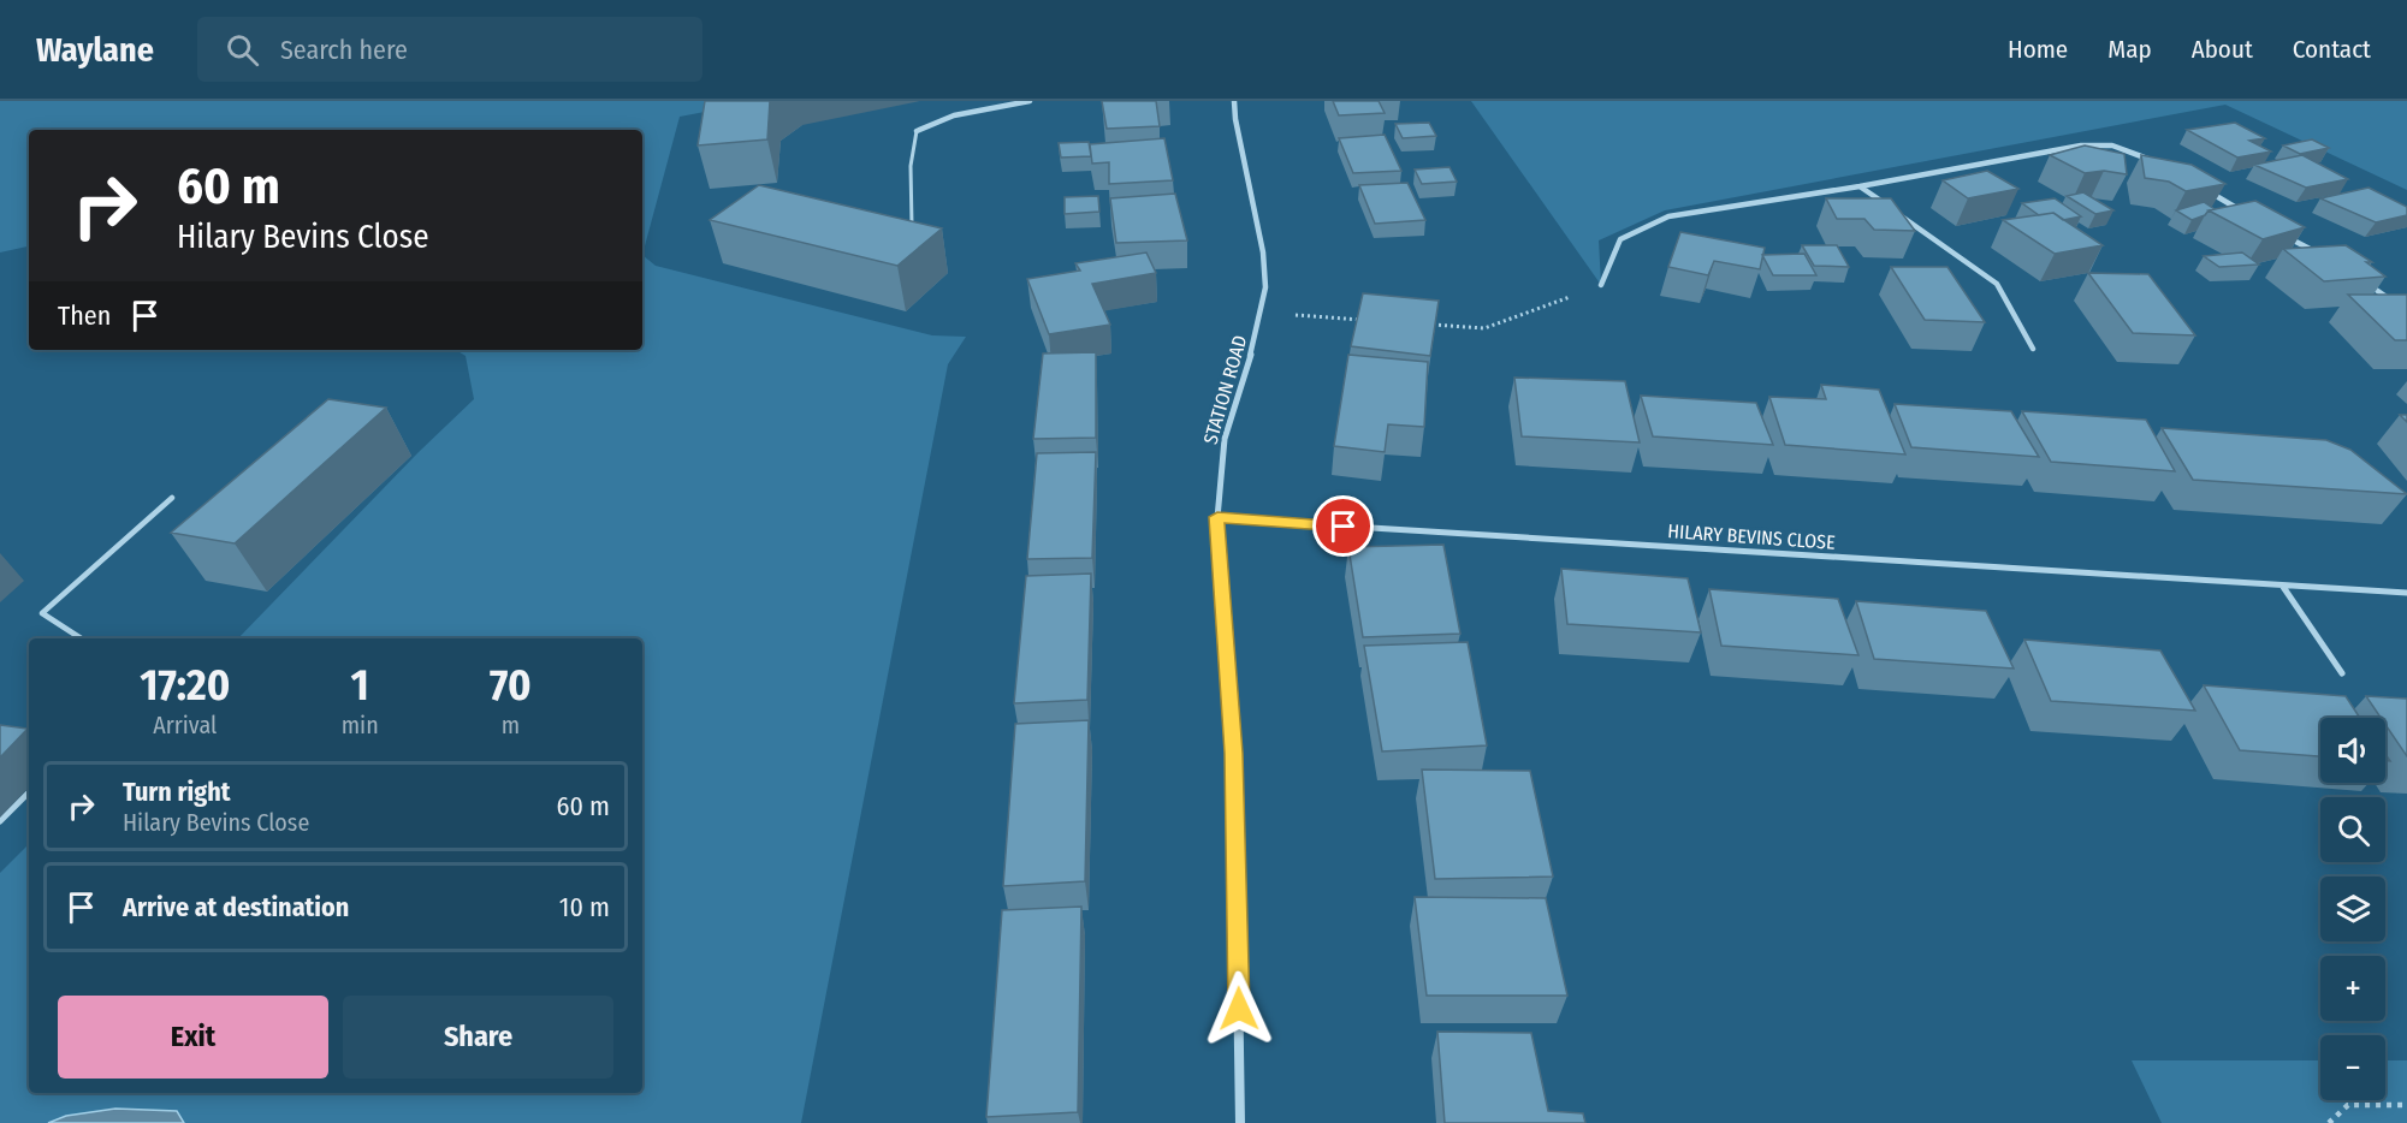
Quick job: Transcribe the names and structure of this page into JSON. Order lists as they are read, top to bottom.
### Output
{
  "streets": {
    "street": ["STATION ROAD", "HILARY BEVINS CLOSE"]
  },
  "crossings": [
    ["STATION ROAD", "HILARY BEVINS CLOSE"]
  ],
  "page": {
    "header": "Waylane",
    "search": "Search here",
    "nav": [
      "Home",
      "Map",
      "About",
      "Contact"
    ],
    "turn": ["60 m", "Hilary Bevins Close"],
    "then": "Then",
    "eta": [
      "17:20",
      "Arrival",
      "1",
      "min",
      "70",
      "m"
    ],
    "map_buttons": ["+", "−"],
    "list": [
      {
        "name": "Turn right",
        "note": "Hilary Bevins Close",
        "value": "60 m"
      },
      {
        "name": "Arrive at destination",
        "value": "10 m"
      }
    ],
    "buttons": ["Exit", "Share"]
  }
}
